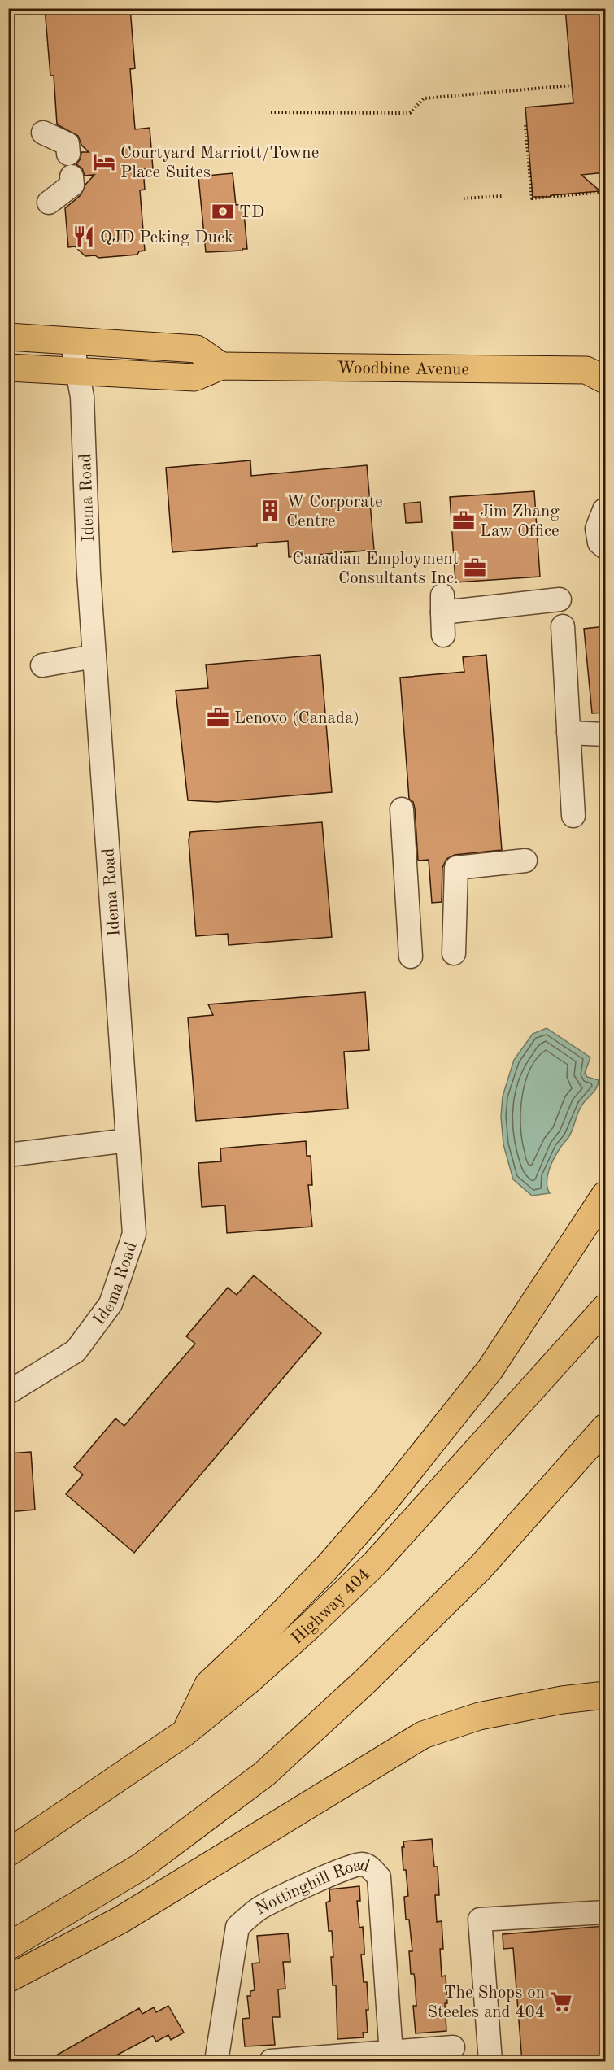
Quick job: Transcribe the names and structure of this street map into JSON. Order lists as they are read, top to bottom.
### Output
{
  "streets": {
    "main road": ["Woodbine Avenue", "Highway 404"],
    "street": ["Idema Road", "Nottinghill Road"]
  },
  "crossings": [
    ["Woodbine Avenue", "Idema Road"]
  ],
  "places": {
    "hotel": ["Courtyard Marriott/Towne Place Suites"],
    "bank": ["TD"],
    "restaurant": ["QJD Peking Duck"],
    "building": ["W Corporate Centre"],
    "office": ["Jim Zhang Law Office", "Canadian Employment Consultants Inc.", "Lenovo (Canada)"],
    "supermarket": ["The Shops on Steeles and 404"]
  }
}
